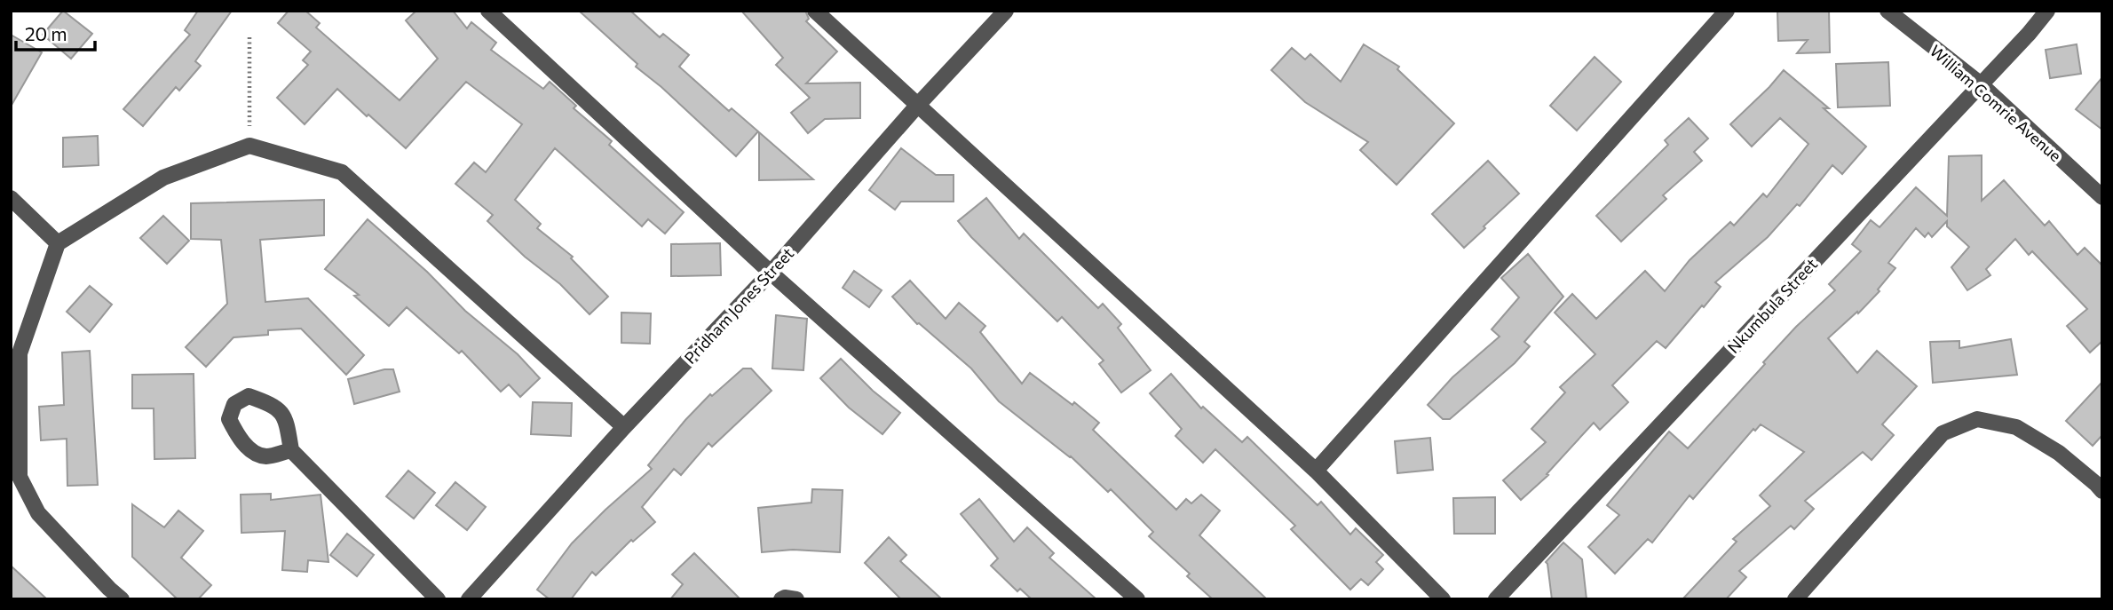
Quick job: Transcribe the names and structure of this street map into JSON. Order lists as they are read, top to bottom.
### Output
{
  "streets": {
    "street": ["William Comrie Avenue", "Pridham Jones Street", "Nkumbula Street"]
  },
  "crossings": [
    ["William Comrie Avenue", "Nkumbula Street"]
  ],
  "scale_bar": "20 m"
}
